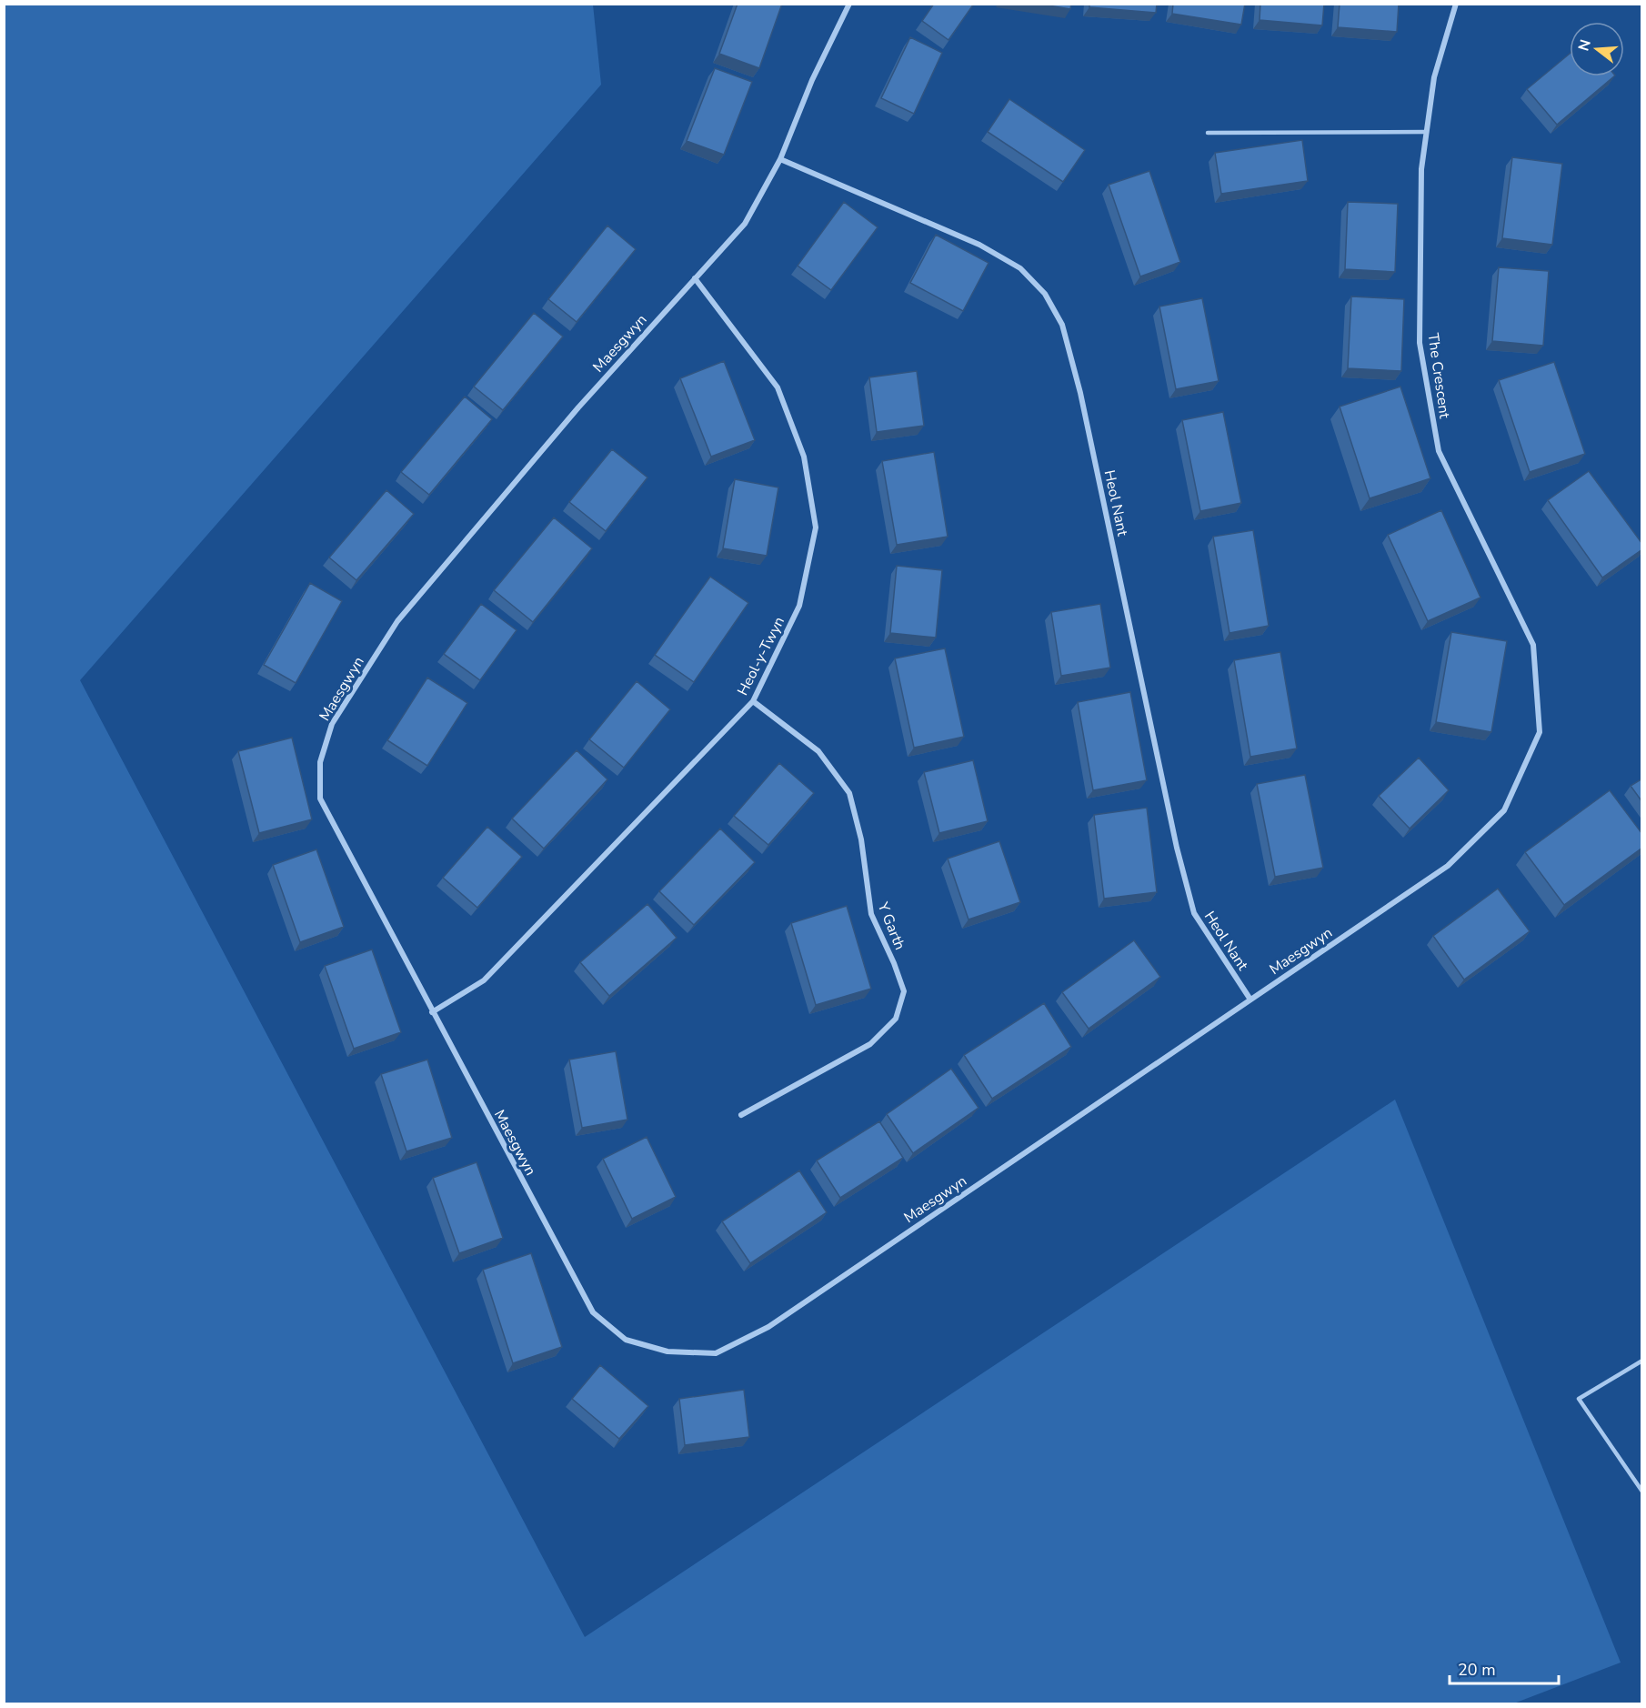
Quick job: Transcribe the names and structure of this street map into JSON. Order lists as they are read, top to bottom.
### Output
{
  "streets": {
    "street": [
      "Maesgwyn",
      "The Crescent",
      "Heol Nant",
      "Heol-y-Twyn",
      "Y Garth"
    ]
  },
  "crossings": [
    ["Maesgwyn", "The Crescent"],
    ["Maesgwyn", "Heol Nant"],
    ["Maesgwyn", "Heol-y-Twyn"],
    ["Heol-y-Twyn", "Y Garth"]
  ],
  "scale_bar": "20 m",
  "north": "left"
}
